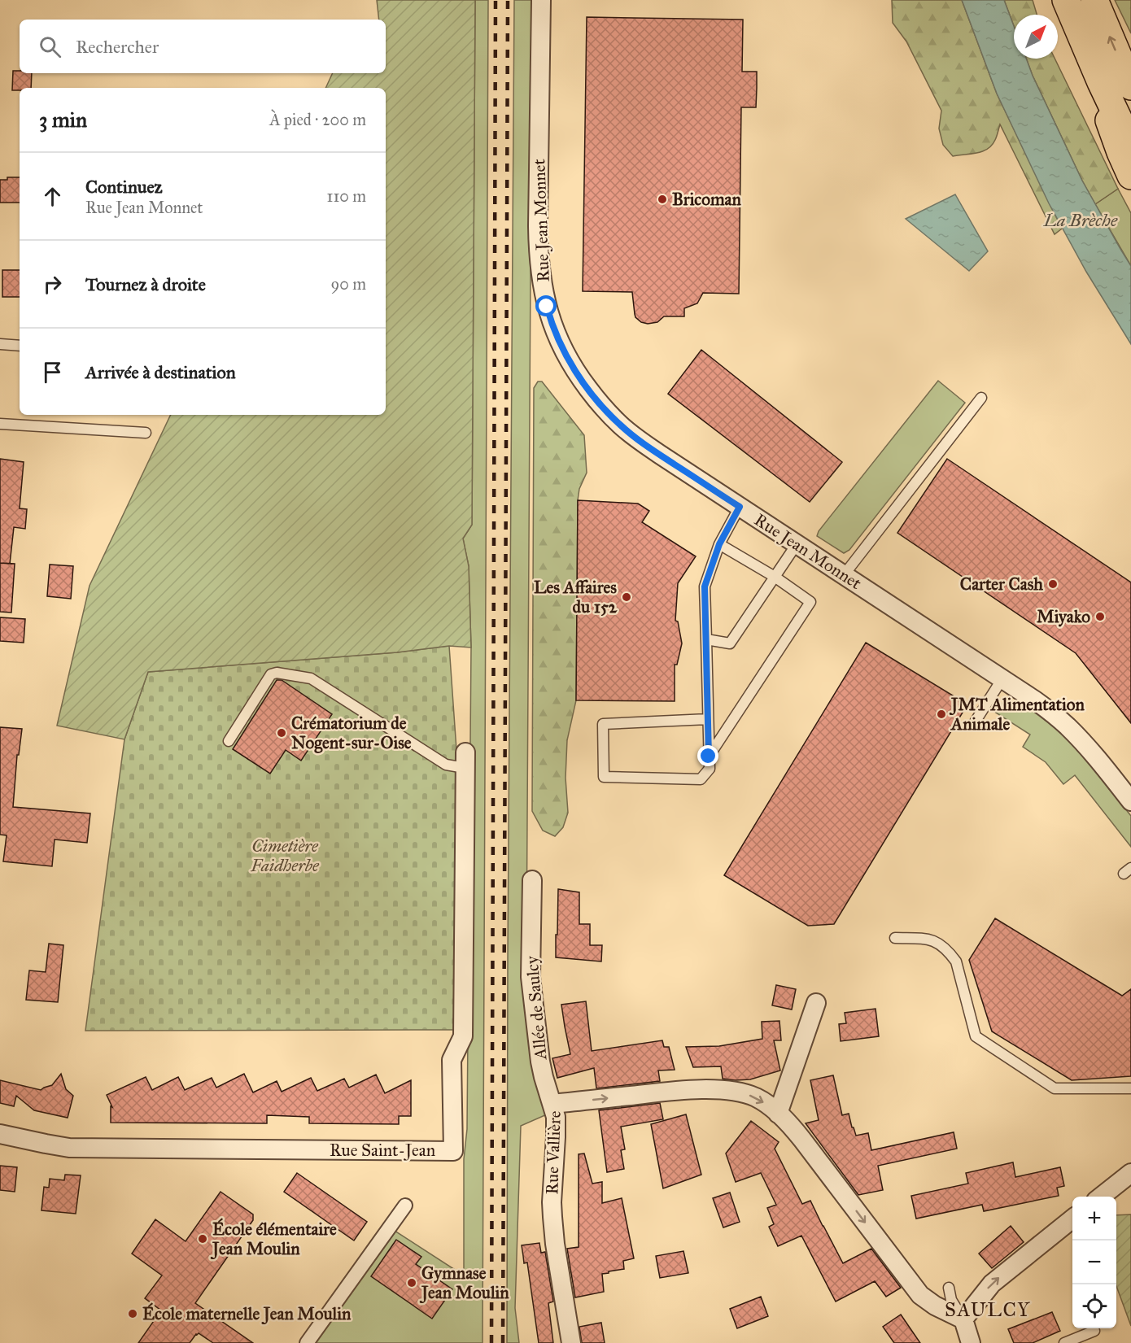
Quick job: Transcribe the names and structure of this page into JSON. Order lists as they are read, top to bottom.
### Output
{
  "streets": {
    "street": [
      "Rue Jean Monnet",
      "Allée de Saulcy",
      "Rue Saint-Jean",
      "Rue Vallière"
    ]
  },
  "crossings": [
    ["Allée de Saulcy", "Rue Vallière"]
  ],
  "one_way": ["Rue Vallière"],
  "districts": ["SAULCY"],
  "water": ["La Brèche"],
  "parks": ["Cimetière Faidherbe"],
  "places": [
    "Bricoman",
    "Carter Cash",
    "Les Affaires du 152",
    "Miyako",
    "JMT Alimentation Animale",
    "Crématorium de Nogent-sur-Oise",
    "École élémentaire Jean Moulin",
    "Gymnase Jean Moulin",
    "École maternelle Jean Moulin"
  ],
  "north": "top right",
  "page": {
    "search": "Rechercher",
    "heading": ["3 min", "À pied · 200 m"],
    "list": [
      ["Continuez", "Rue Jean Monnet", "110 m"],
      ["Tournez à droite", "90 m"],
      "Arrivée à destination"
    ],
    "map_buttons": ["+", "−"]
  }
}
